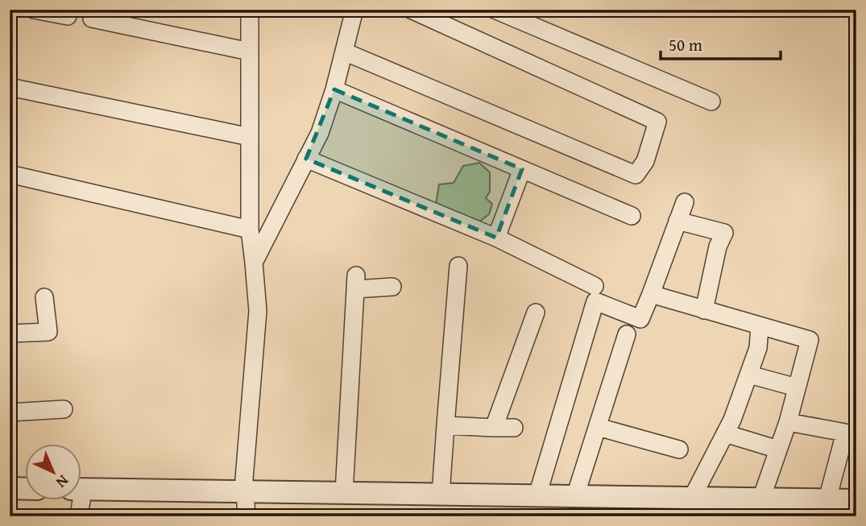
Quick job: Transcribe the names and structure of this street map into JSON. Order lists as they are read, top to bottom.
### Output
{
  "scale_bar": "50 m",
  "north": "bottom right"
}
